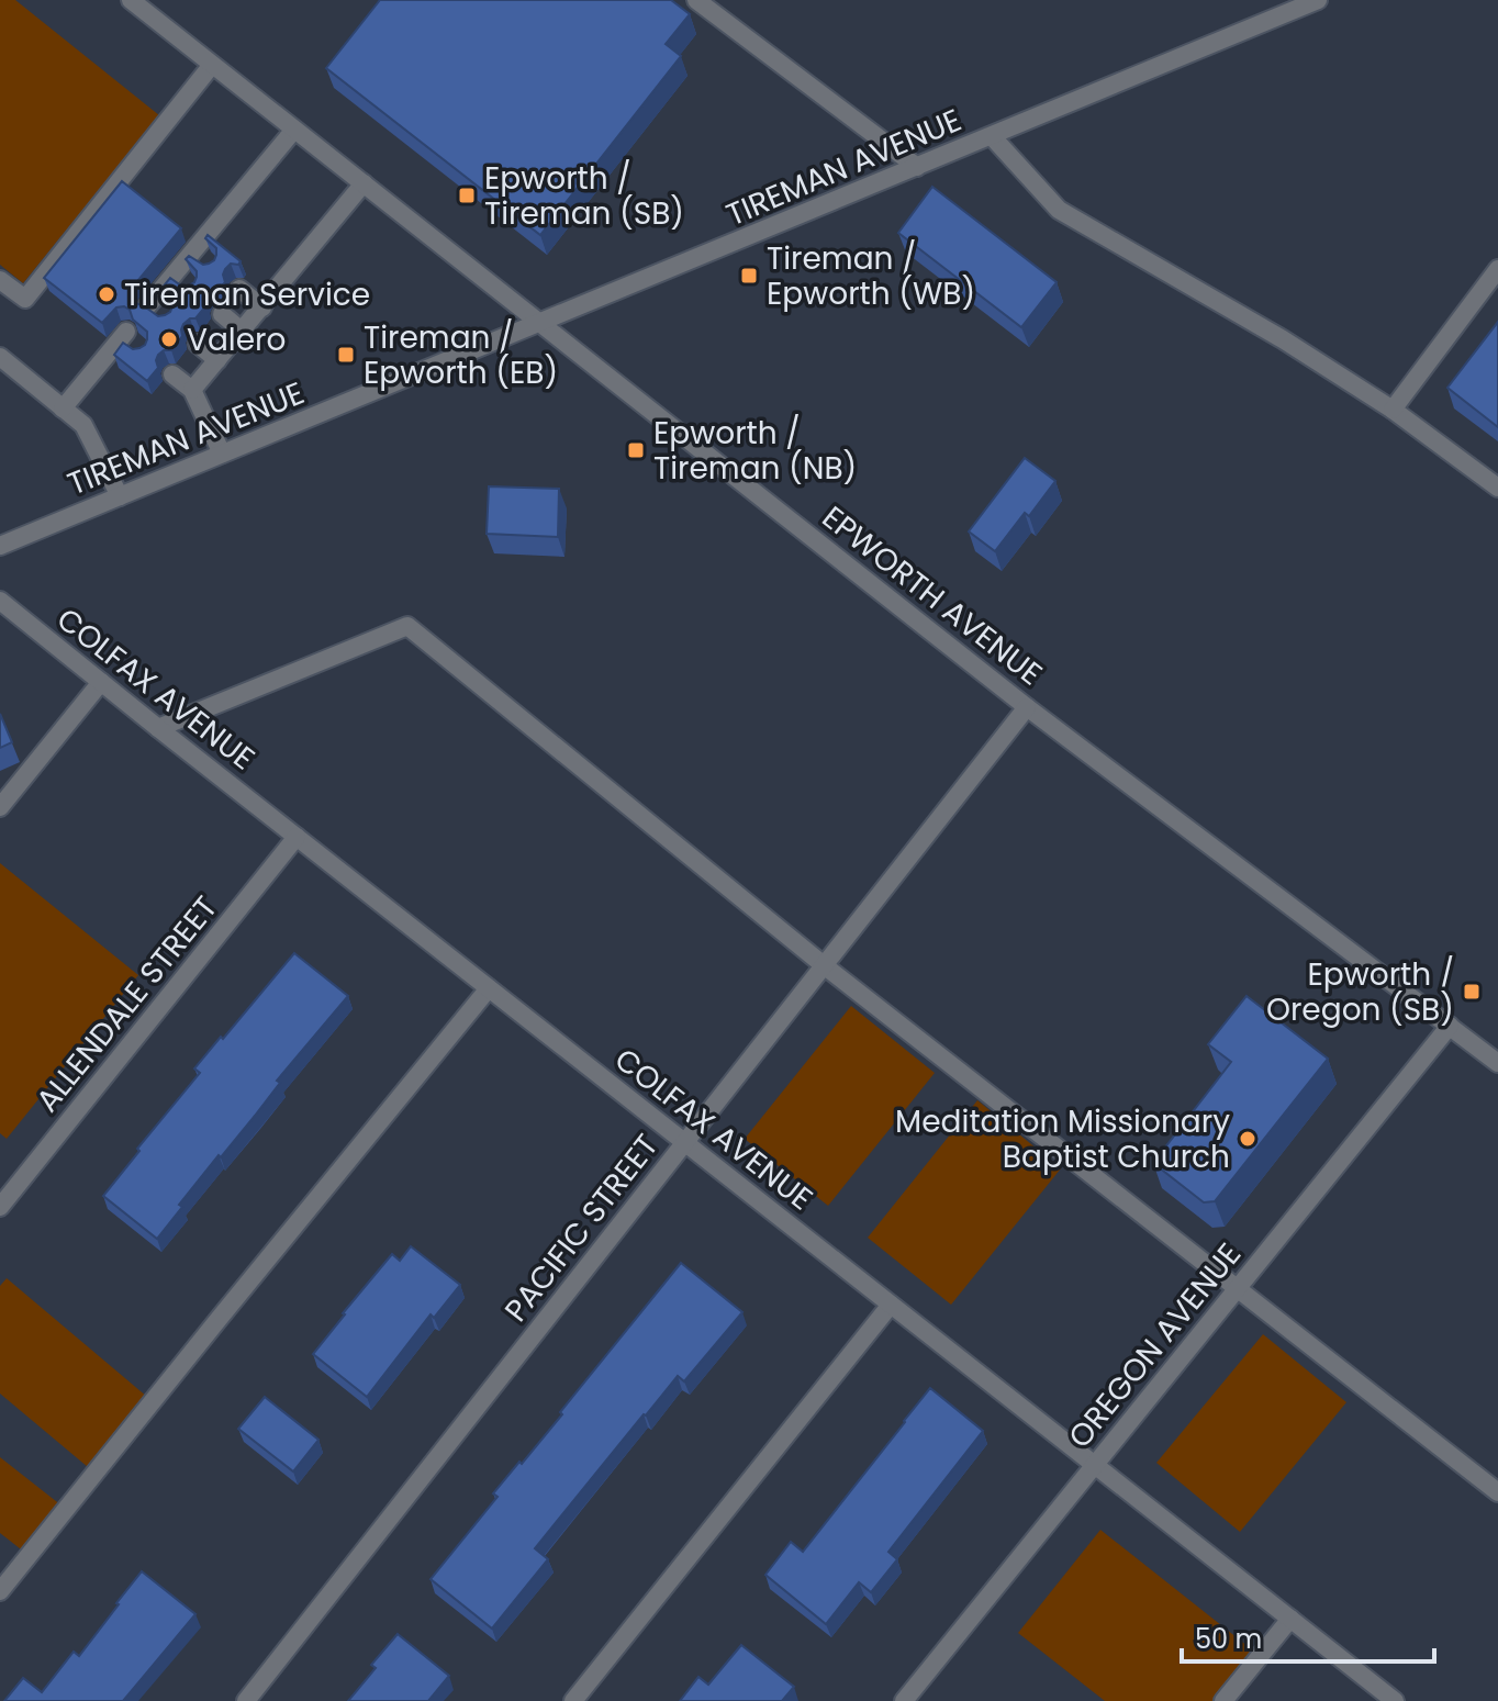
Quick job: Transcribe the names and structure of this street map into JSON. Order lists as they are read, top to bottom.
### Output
{
  "streets": {
    "street": [
      "TIREMAN AVENUE",
      "EPWORTH AVENUE",
      "COLFAX AVENUE",
      "ALLENDALE STREET",
      "PACIFIC STREET",
      "OREGON AVENUE"
    ]
  },
  "crossings": [
    ["TIREMAN AVENUE", "EPWORTH AVENUE"],
    ["EPWORTH AVENUE", "PACIFIC STREET"],
    ["EPWORTH AVENUE", "OREGON AVENUE"],
    ["COLFAX AVENUE", "ALLENDALE STREET"],
    ["COLFAX AVENUE", "PACIFIC STREET"],
    ["COLFAX AVENUE", "OREGON AVENUE"]
  ],
  "places": {
    "transit": [
      "Epworth / Tireman (SB)",
      "Tireman / Epworth (WB)",
      "Tireman / Epworth (EB)",
      "Epworth / Tireman (NB)",
      "Epworth / Oregon (SB)"
    ],
    "other": ["Tireman Service", "Valero", "Meditation Missionary Baptist Church"]
  },
  "scale_bar": "50 m"
}
